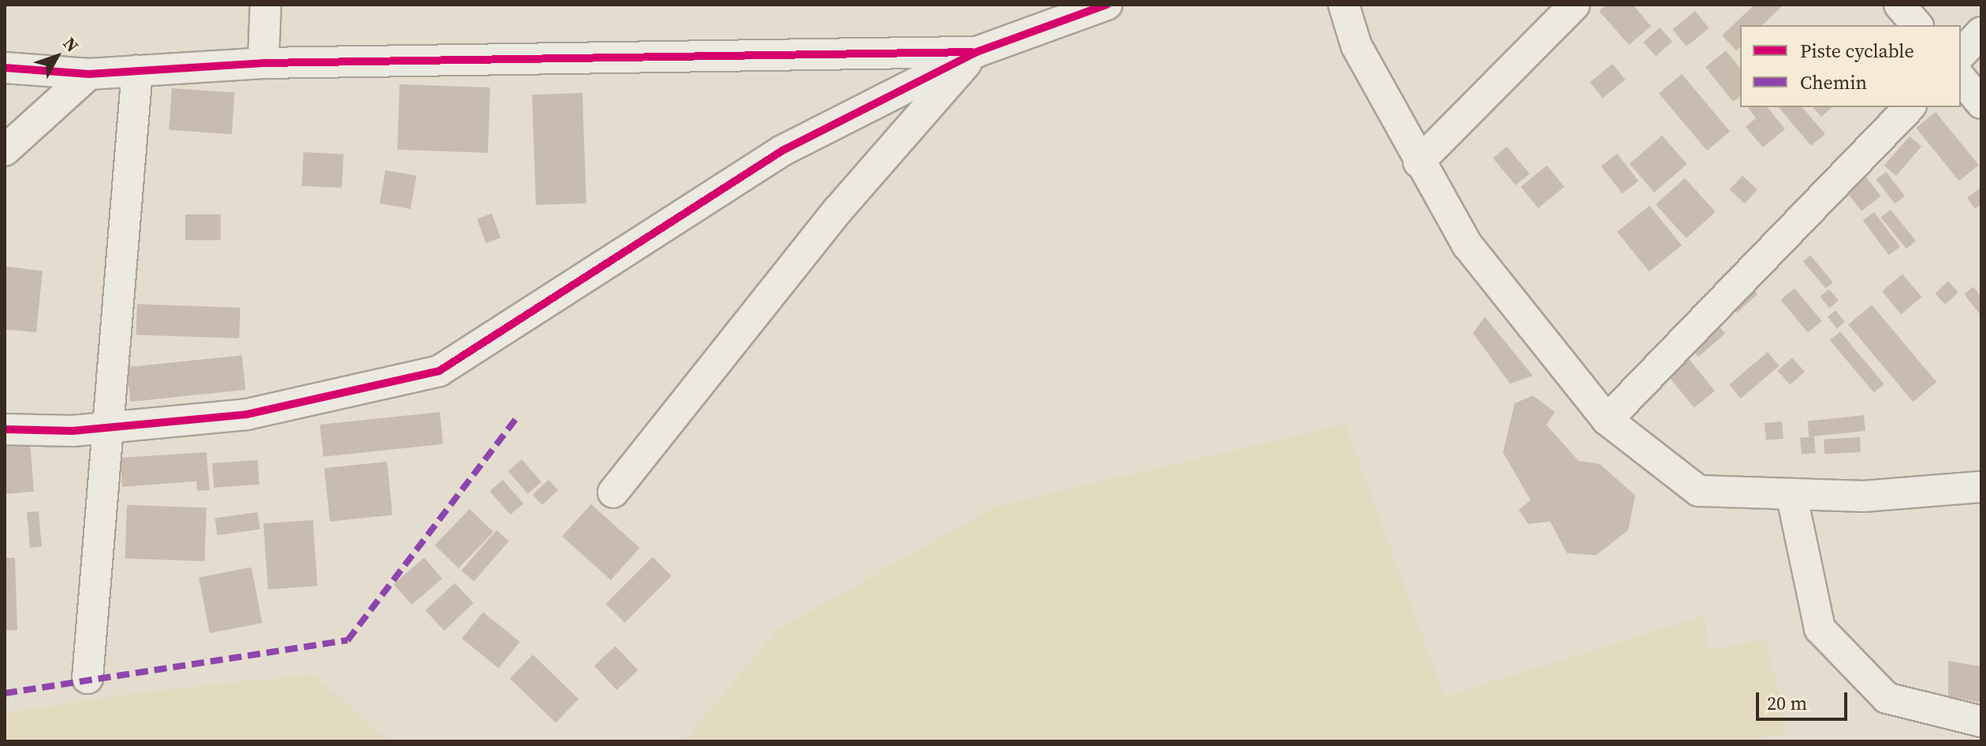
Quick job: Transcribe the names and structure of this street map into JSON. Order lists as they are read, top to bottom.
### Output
{
  "legend": ["Piste cyclable", "Chemin"],
  "scale_bar": "20 m",
  "north": "top right"
}
